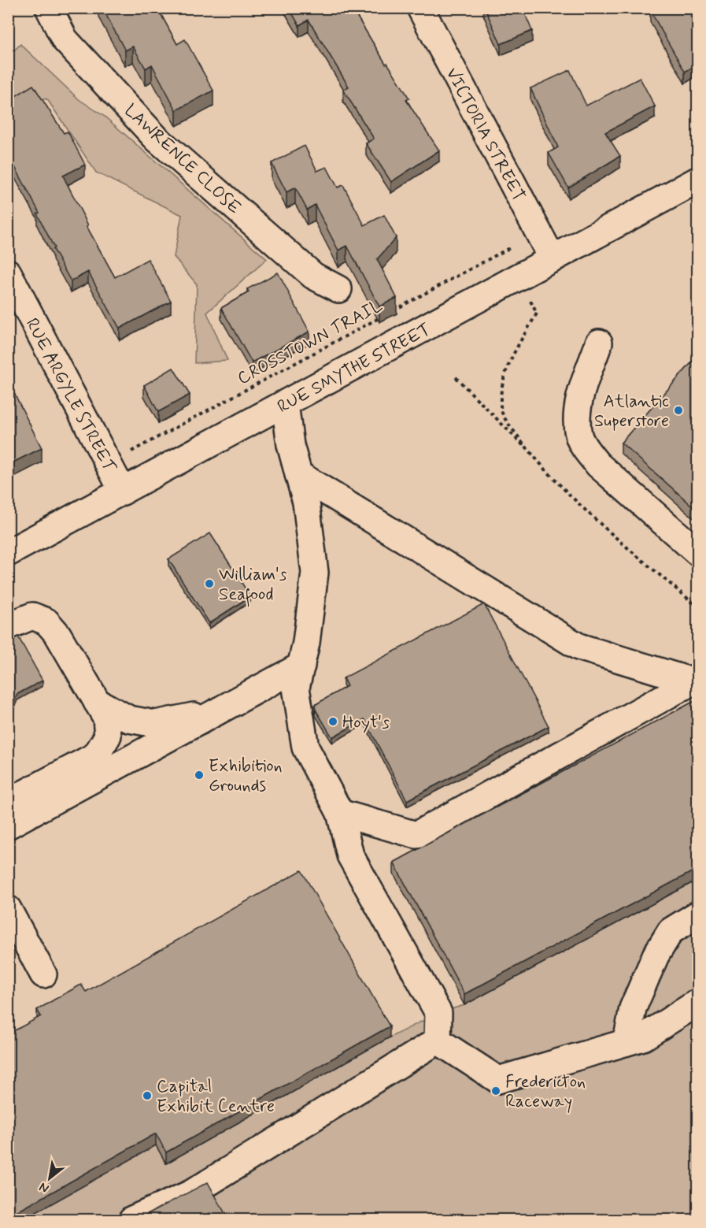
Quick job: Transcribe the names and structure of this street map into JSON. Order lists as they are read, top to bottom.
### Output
{
  "streets": {
    "street": [
      "VICTORIA STREET",
      "LAWRENCE CLOSE",
      "RUE SMYTHE STREET",
      "RUE ARGYLE STREET"
    ],
    "path": ["CROSSTOWN TRAIL"]
  },
  "crossings": [
    ["VICTORIA STREET", "RUE SMYTHE STREET"],
    ["RUE SMYTHE STREET", "RUE ARGYLE STREET"]
  ],
  "places": [
    "Atlantic Superstore",
    "William's Seafood",
    "Hoyt's",
    "Exhibition Grounds",
    "Fredericton Raceway",
    "Capital Exhibit Centre"
  ],
  "north": "bottom left"
}
